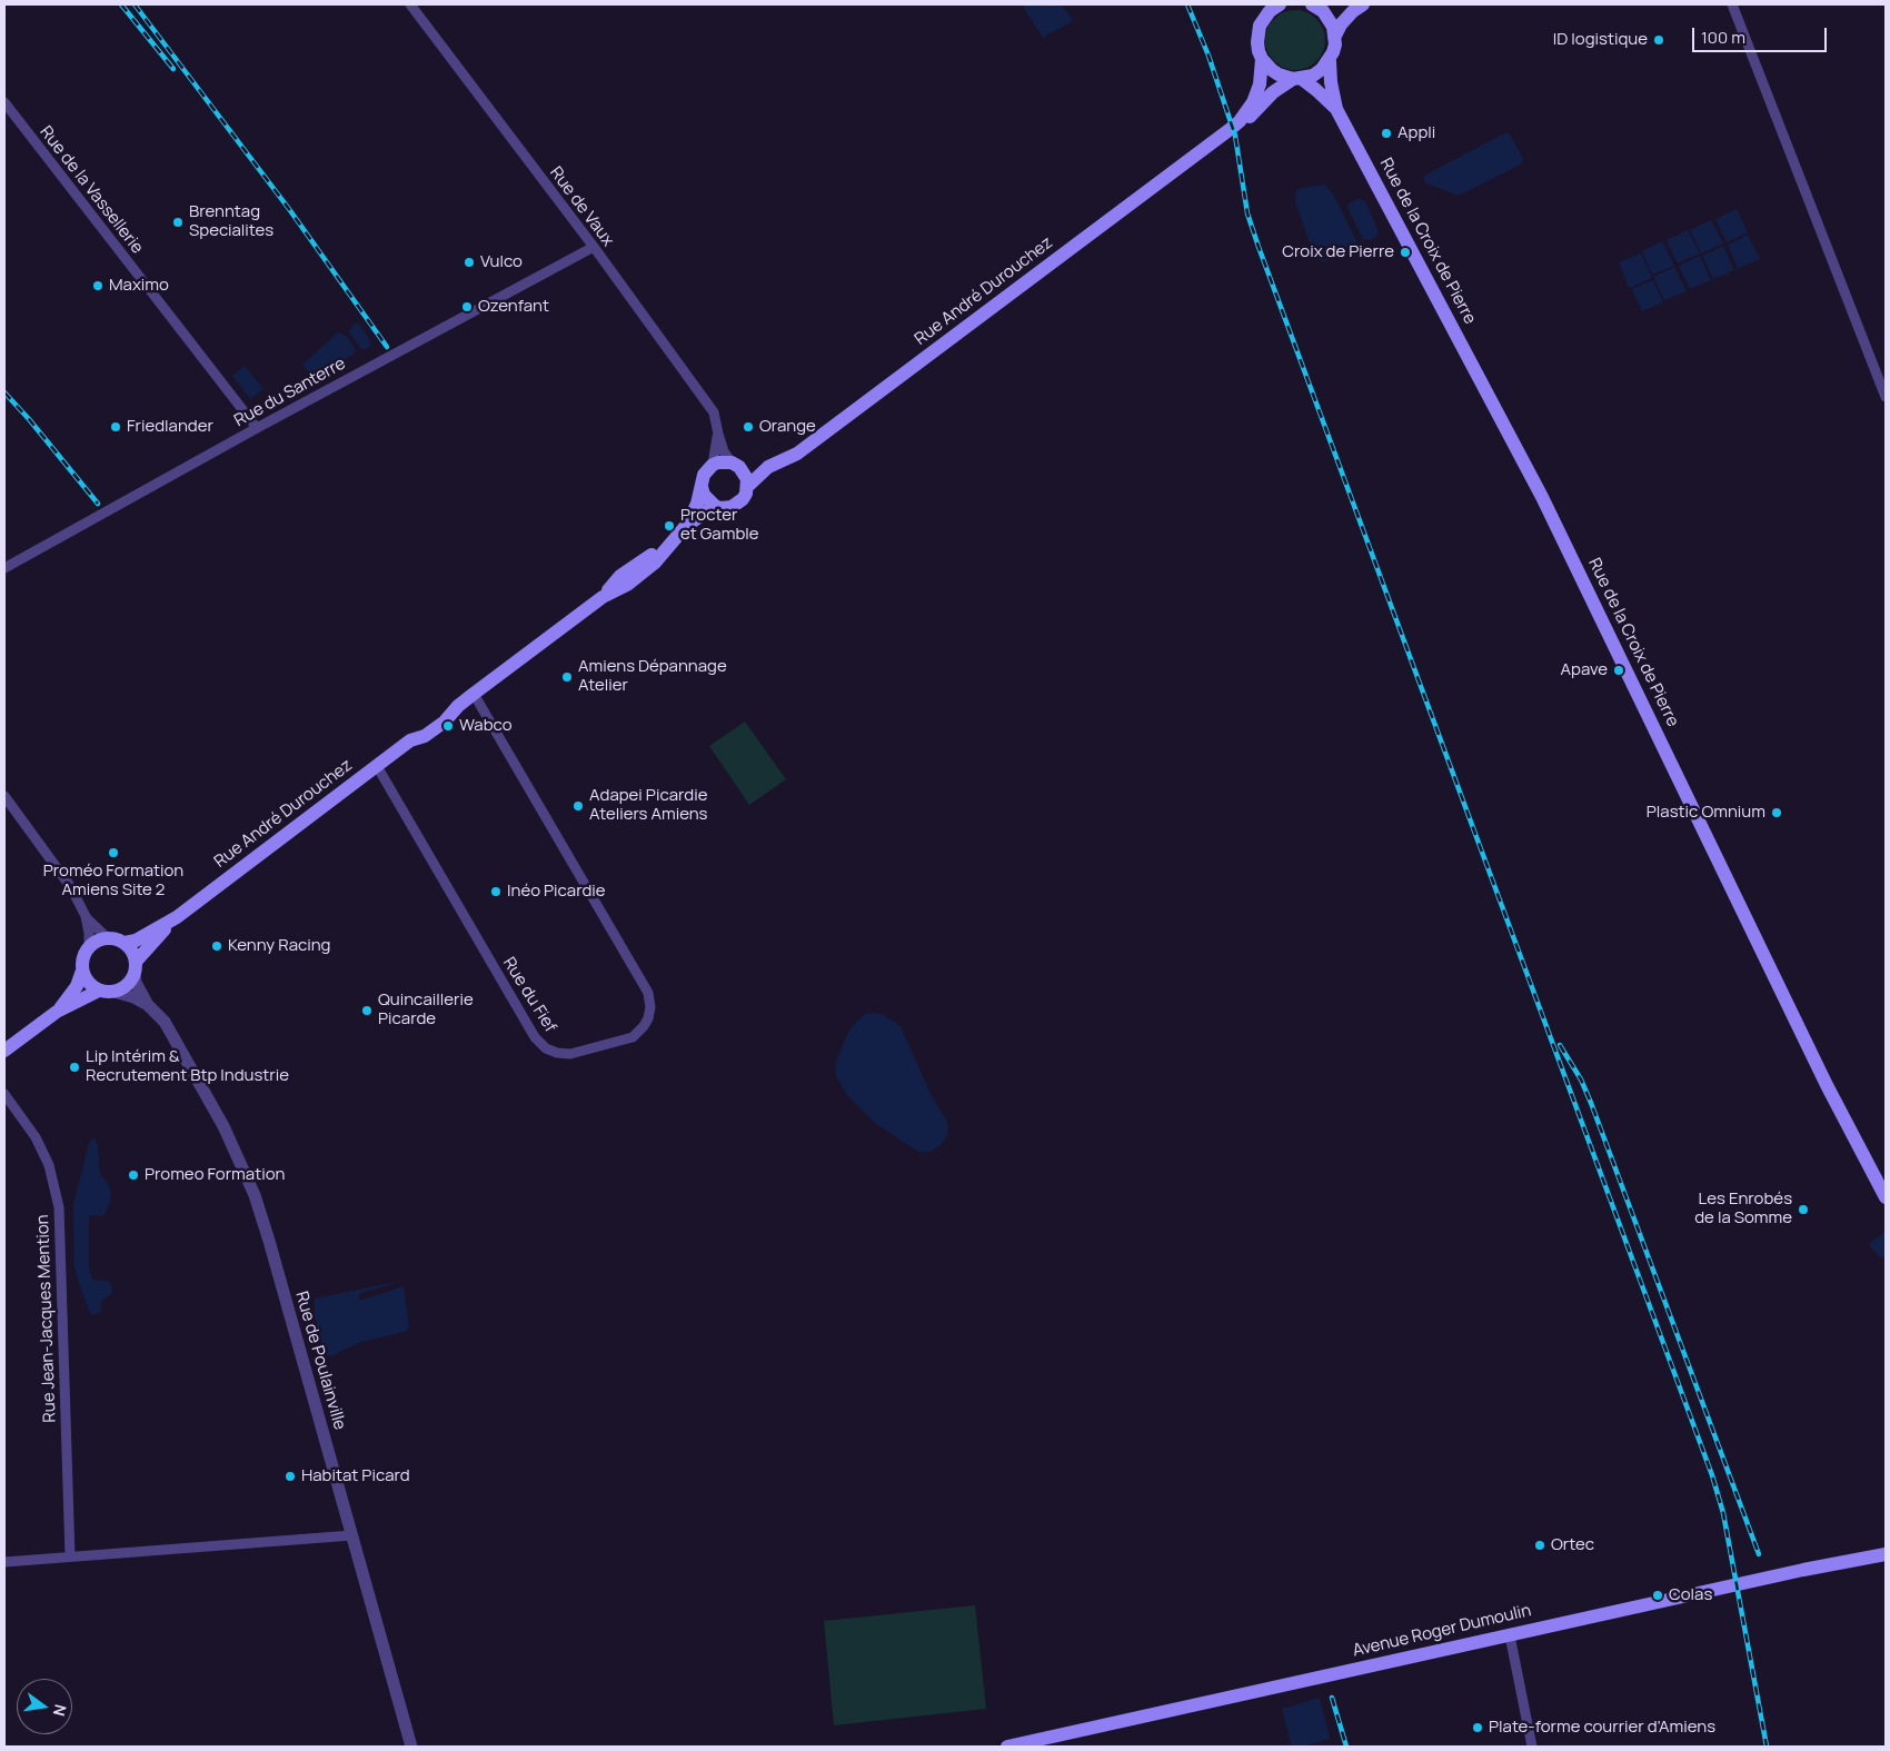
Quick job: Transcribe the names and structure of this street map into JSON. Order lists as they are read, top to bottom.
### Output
{
  "streets": {
    "main road": ["Rue de la Croix de Pierre", "Rue André Durouchez", "Avenue Roger Dumoulin"],
    "street": [
      "Rue de la Vassellerie",
      "Rue de Vaux",
      "Rue du Santerre",
      "Rue du Fief",
      "Rue Jean-Jacques Mention",
      "Rue de Poulainville"
    ]
  },
  "crossings": [
    ["Rue de la Vassellerie", "Rue du Santerre"],
    ["Rue de Vaux", "Rue André Durouchez"],
    ["Rue de Vaux", "Rue du Santerre"],
    ["Rue de la Croix de Pierre", "Rue André Durouchez"],
    ["Rue André Durouchez", "Rue du Fief"],
    ["Rue André Durouchez", "Rue de Poulainville"]
  ],
  "places": [
    "ID logistique",
    "Appli",
    "Brenntag Specialites",
    "Croix de Pierre",
    "Vulco",
    "Maximo",
    "Ozenfant",
    "Friedlander",
    "Orange",
    "Procter et Gamble",
    "Apave",
    "Amiens Dépannage Atelier",
    "Wabco",
    "Adapei Picardie Ateliers Amiens",
    "Plastic Omnium",
    "Proméo Formation Amiens Site 2",
    "Inéo Picardie",
    "Kenny Racing",
    "Quincaillerie Picarde",
    "Lip Intérim & Recrutement Btp Industrie",
    "Promeo Formation",
    "Les Enrobés de la Somme",
    "Habitat Picard",
    "Ortec",
    "Colas",
    "Plate-forme courrier d'Amiens"
  ],
  "scale_bar": "100 m",
  "north": "right"
}
